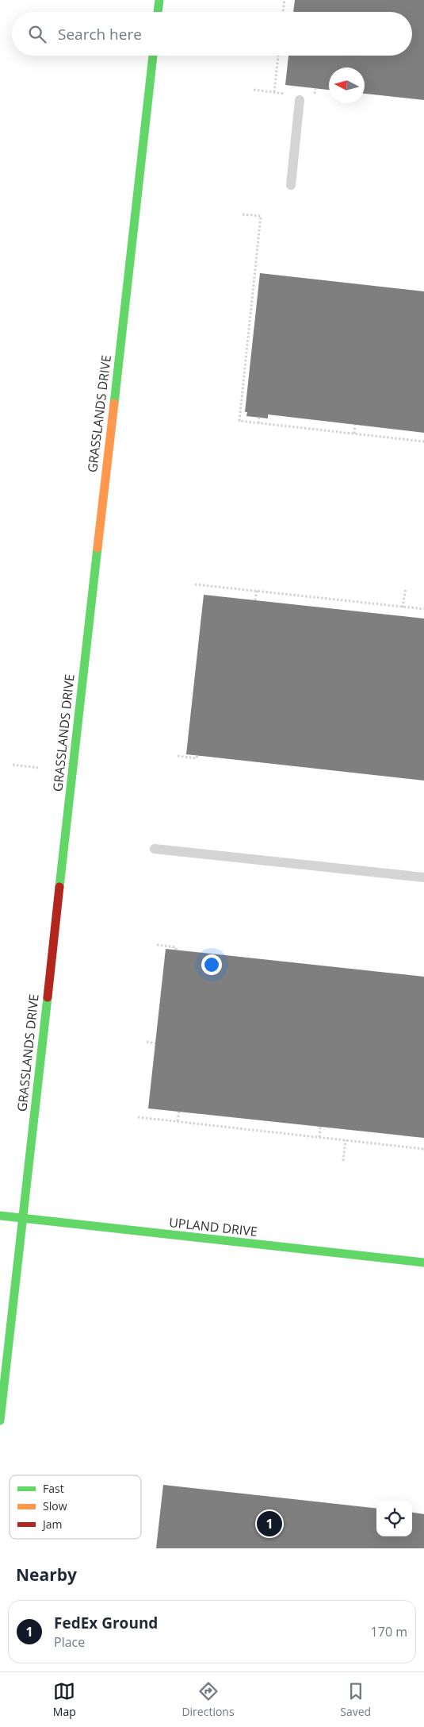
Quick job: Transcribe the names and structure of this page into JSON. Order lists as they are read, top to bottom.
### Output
{
  "streets": {
    "street": ["GRASSLANDS DRIVE", "UPLAND DRIVE"]
  },
  "crossings": [
    ["GRASSLANDS DRIVE", "UPLAND DRIVE"]
  ],
  "legend": ["Fast", "Slow", "Jam"],
  "north": "left",
  "page": {
    "search": "Search here",
    "pins": "1",
    "heading": "Nearby",
    "list": [
      {
        "mark": "1",
        "name": "FedEx Ground",
        "note": "Place",
        "value": "170 m"
      }
    ],
    "nav": ["Map", "Directions", "Saved"]
  }
}
